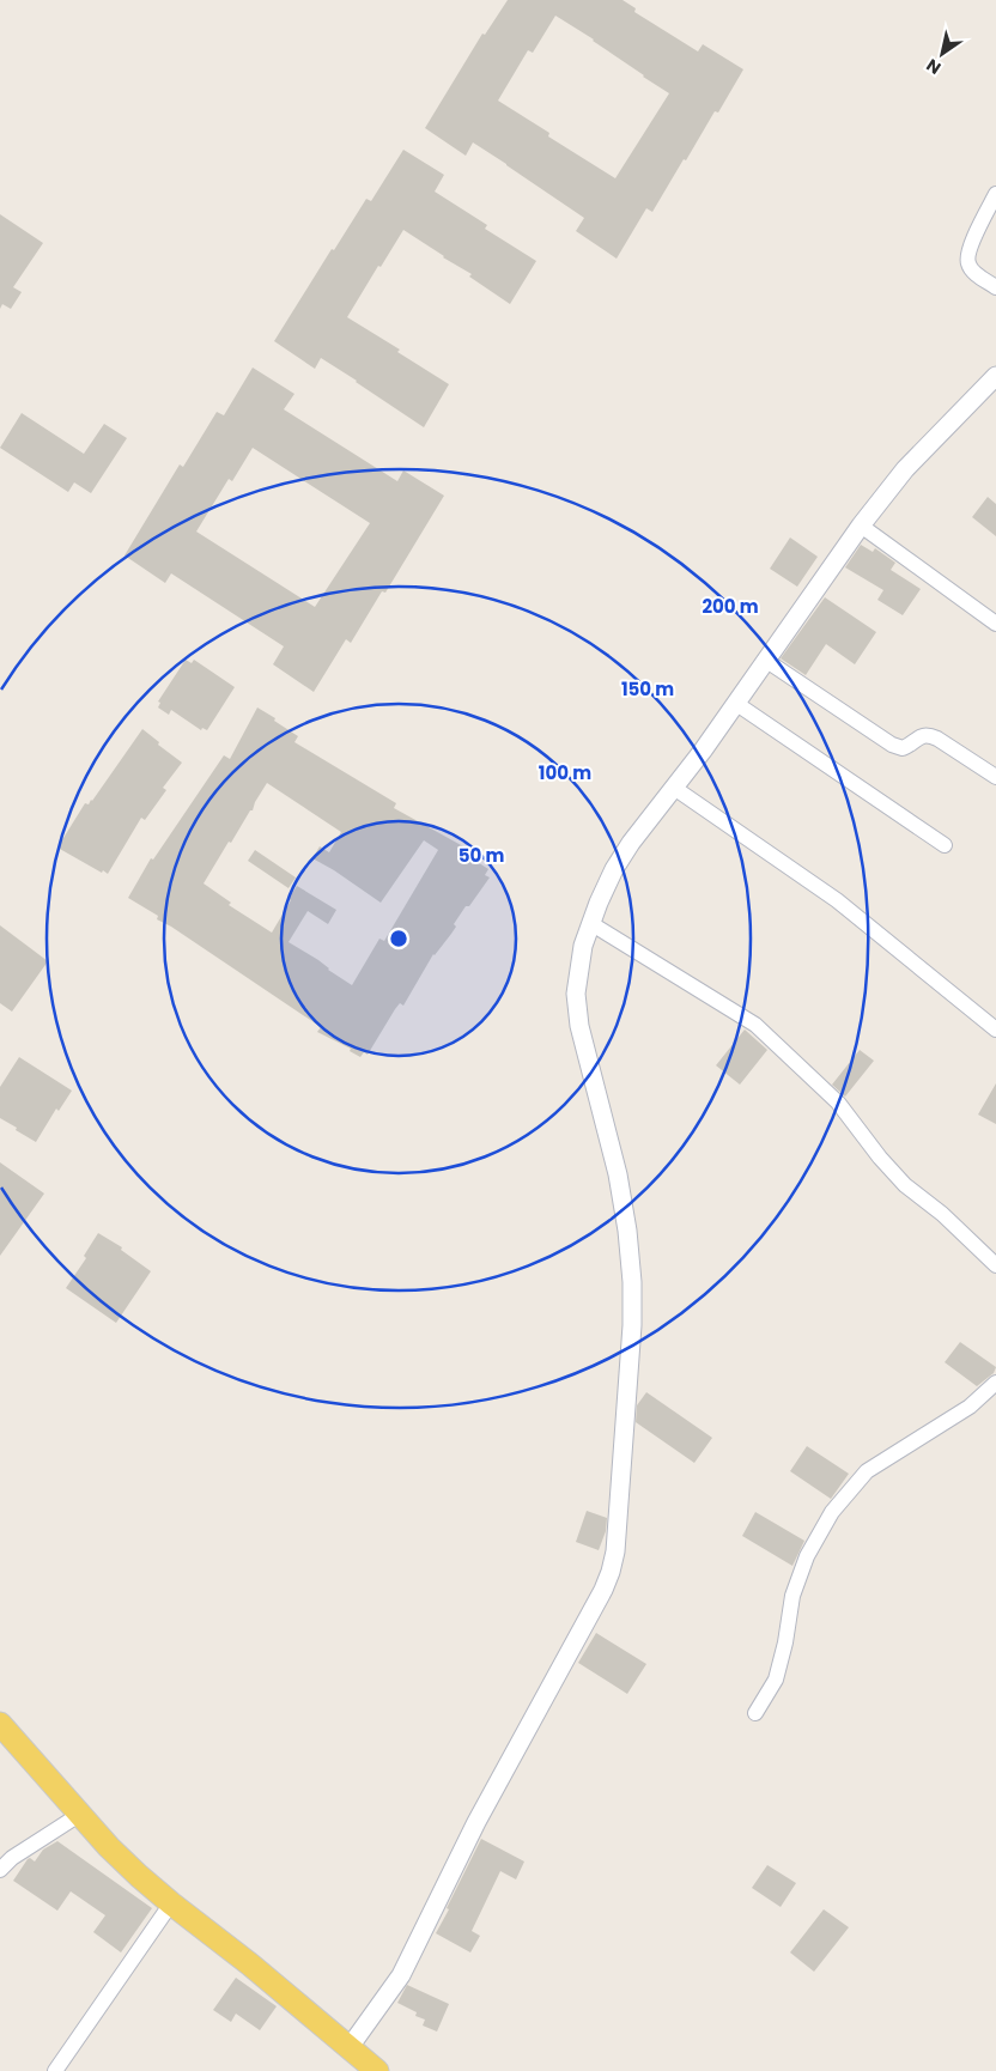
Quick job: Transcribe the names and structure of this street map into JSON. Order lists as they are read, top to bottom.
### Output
{
  "north": "bottom left",
  "rings": [
    "200 m",
    "150 m",
    "100 m",
    "50 m"
  ]
}
